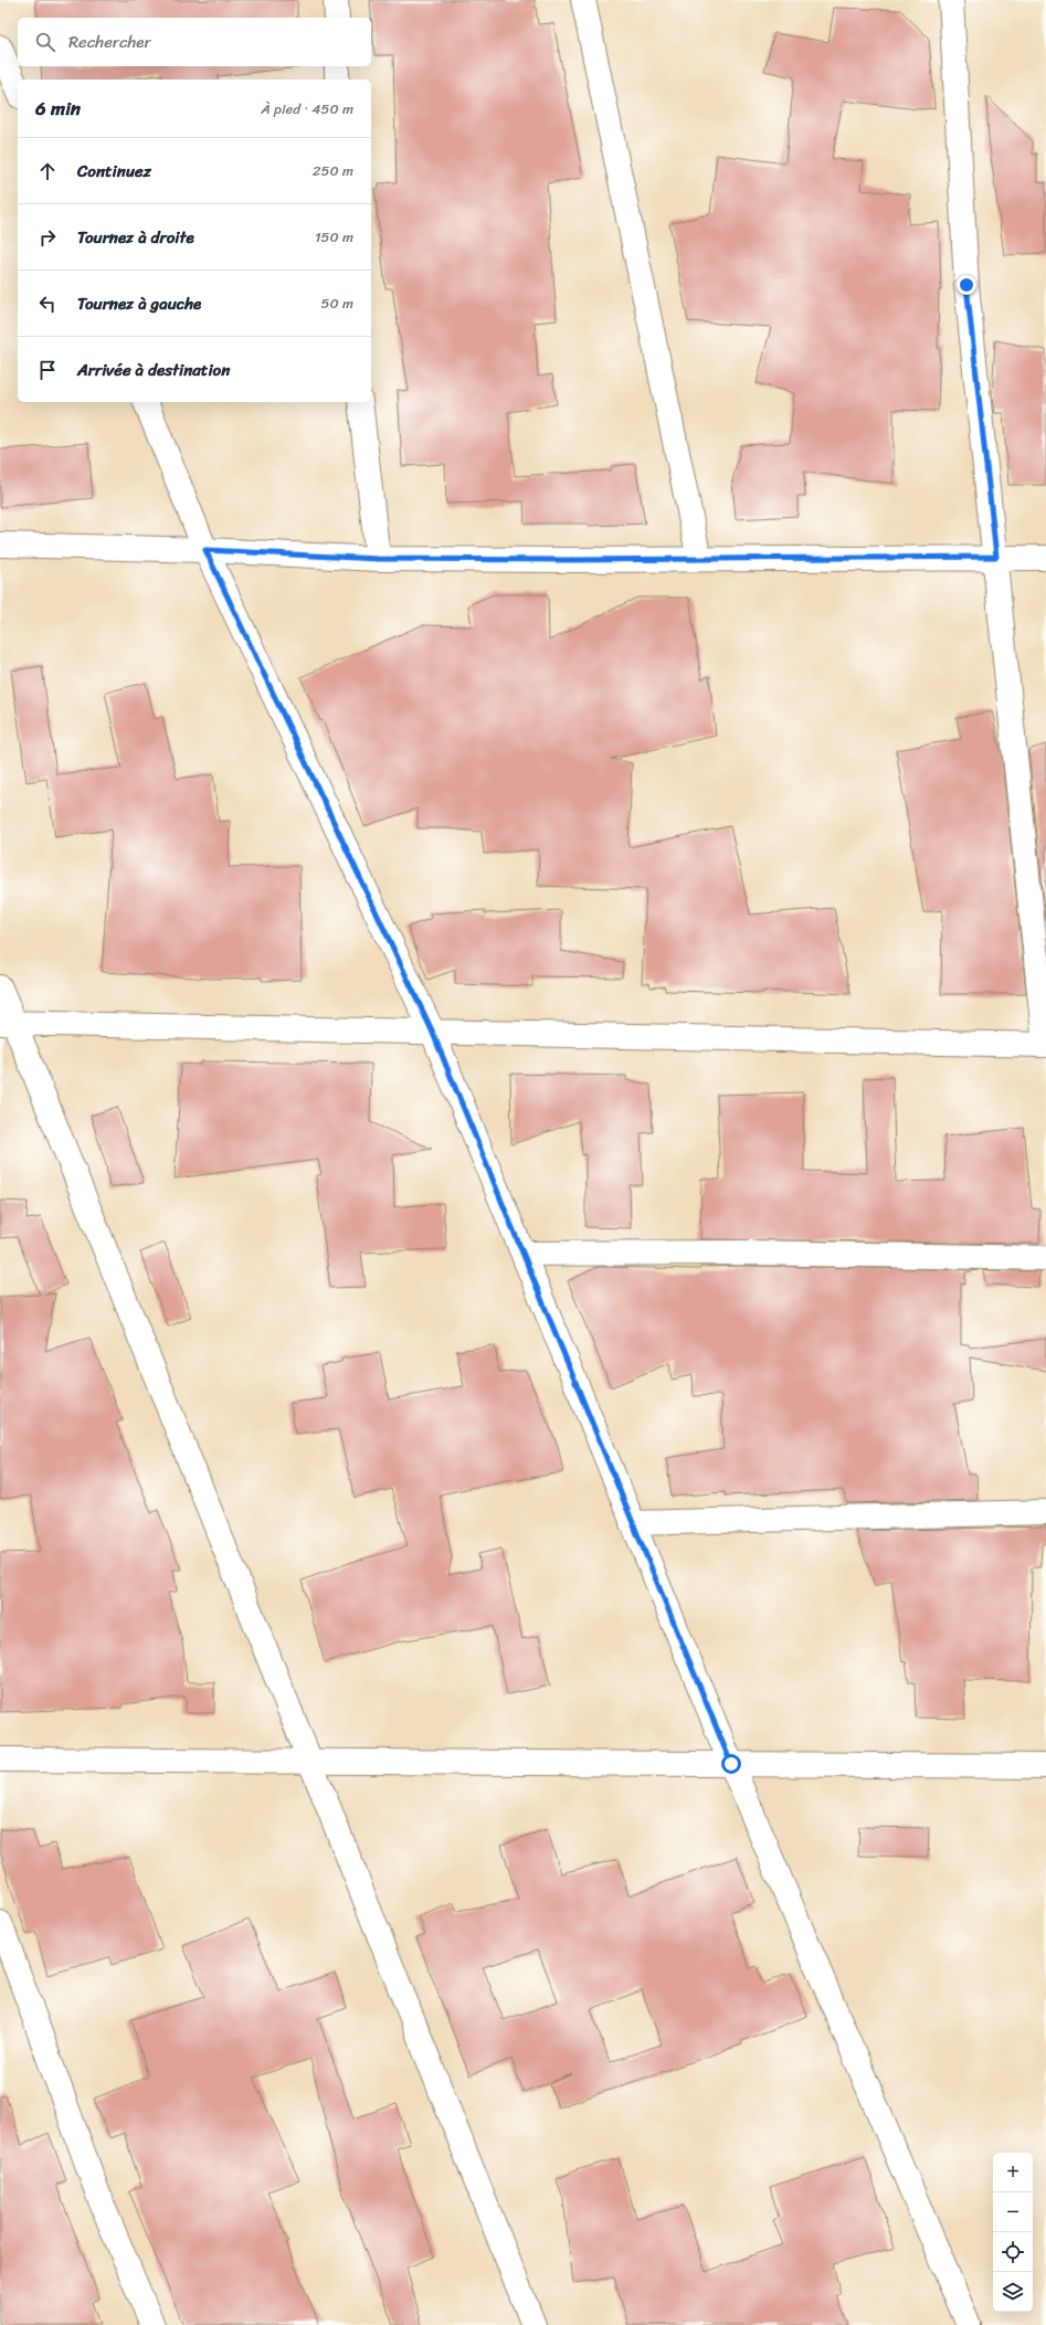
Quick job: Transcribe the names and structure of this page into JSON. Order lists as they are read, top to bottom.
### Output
{
  "page": {
    "search": "Rechercher",
    "heading": ["6 min", "À pied · 450 m"],
    "list": [
      ["Continuez", "250 m"],
      ["Tournez à droite", "150 m"],
      ["Tournez à gauche", "50 m"],
      "Arrivée à destination"
    ],
    "map_buttons": ["+", "−"]
  }
}
